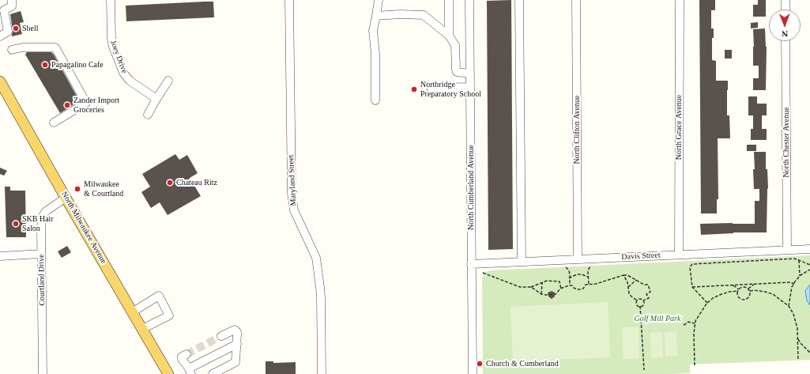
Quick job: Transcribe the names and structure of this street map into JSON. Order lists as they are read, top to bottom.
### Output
{
  "streets": {
    "main road": ["North Milwaukee Avenue"],
    "street": [
      "Joey Drive",
      "North Grace Avenue",
      "North Clifton Avenue",
      "North Chester Avenue",
      "Maryland Street",
      "North Cumberland Avenue",
      "Davis Street",
      "Courtland Drive"
    ]
  },
  "crossings": [
    ["North Grace Avenue", "Davis Street"],
    ["North Clifton Avenue", "Davis Street"],
    ["North Chester Avenue", "Davis Street"],
    ["North Cumberland Avenue", "Davis Street"],
    ["North Milwaukee Avenue", "Courtland Drive"]
  ],
  "parks": ["Golf Mill Park"],
  "places": [
    "Shell",
    "Papagalino Cafe",
    "Northridge Preparatory School",
    "Zander Import Groceries",
    "Chateau Ritz",
    "Milwaukee & Courtland",
    "SKB Hair Salon",
    "Church & Cumberland"
  ],
  "north": "bottom"
}
